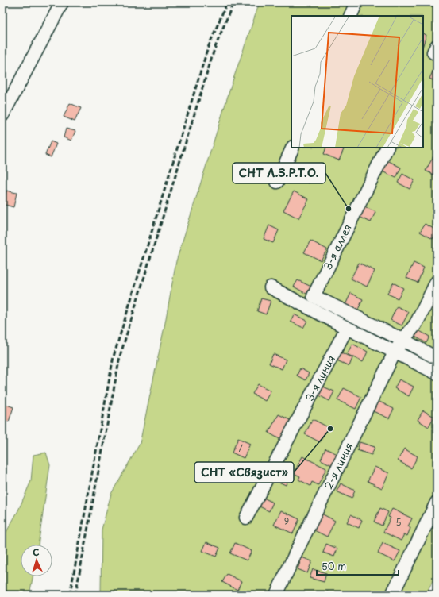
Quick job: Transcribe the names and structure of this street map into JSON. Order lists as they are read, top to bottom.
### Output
{
  "streets": {
    "street": ["3-я аллея", "3-я линия", "2-я линия"]
  },
  "crossings": [
    ["3-я аллея", "2-я линия"]
  ],
  "places": ["СНТ Л.З.Р.Т.О.", "СНТ «Связист»"],
  "house_numbers": ["7", "9", "5"],
  "scale_bar": "50 m",
  "north": "top"
}
